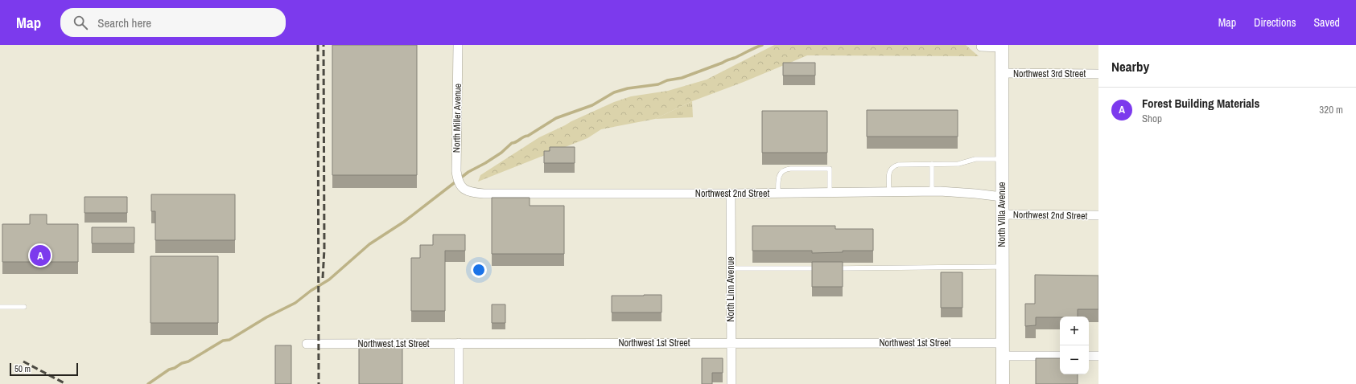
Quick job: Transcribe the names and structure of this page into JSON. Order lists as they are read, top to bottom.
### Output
{
  "streets": {
    "main road": ["North Villa Avenue"],
    "street": [
      "Northwest 3rd Street",
      "North Miller Avenue",
      "Northwest 2nd Street",
      "North Linn Avenue",
      "Northwest 1st Street"
    ]
  },
  "crossings": [
    ["Northwest 3rd Street", "North Villa Avenue"],
    ["North Miller Avenue", "Northwest 2nd Street"],
    ["Northwest 2nd Street", "North Villa Avenue"],
    ["Northwest 2nd Street", "North Linn Avenue"],
    ["North Villa Avenue", "Northwest 1st Street"],
    ["North Linn Avenue", "Northwest 1st Street"]
  ],
  "scale_bar": "50 m",
  "page": {
    "header": "Map",
    "search": "Search here",
    "nav": ["Map", "Directions", "Saved"],
    "heading": "Nearby",
    "list": [
      {
        "mark": "A",
        "name": "Forest Building Materials",
        "note": "Shop",
        "value": "320 m"
      }
    ],
    "pins": "A",
    "map_buttons": ["+", "−"],
    "scale": "50 m"
  }
}
